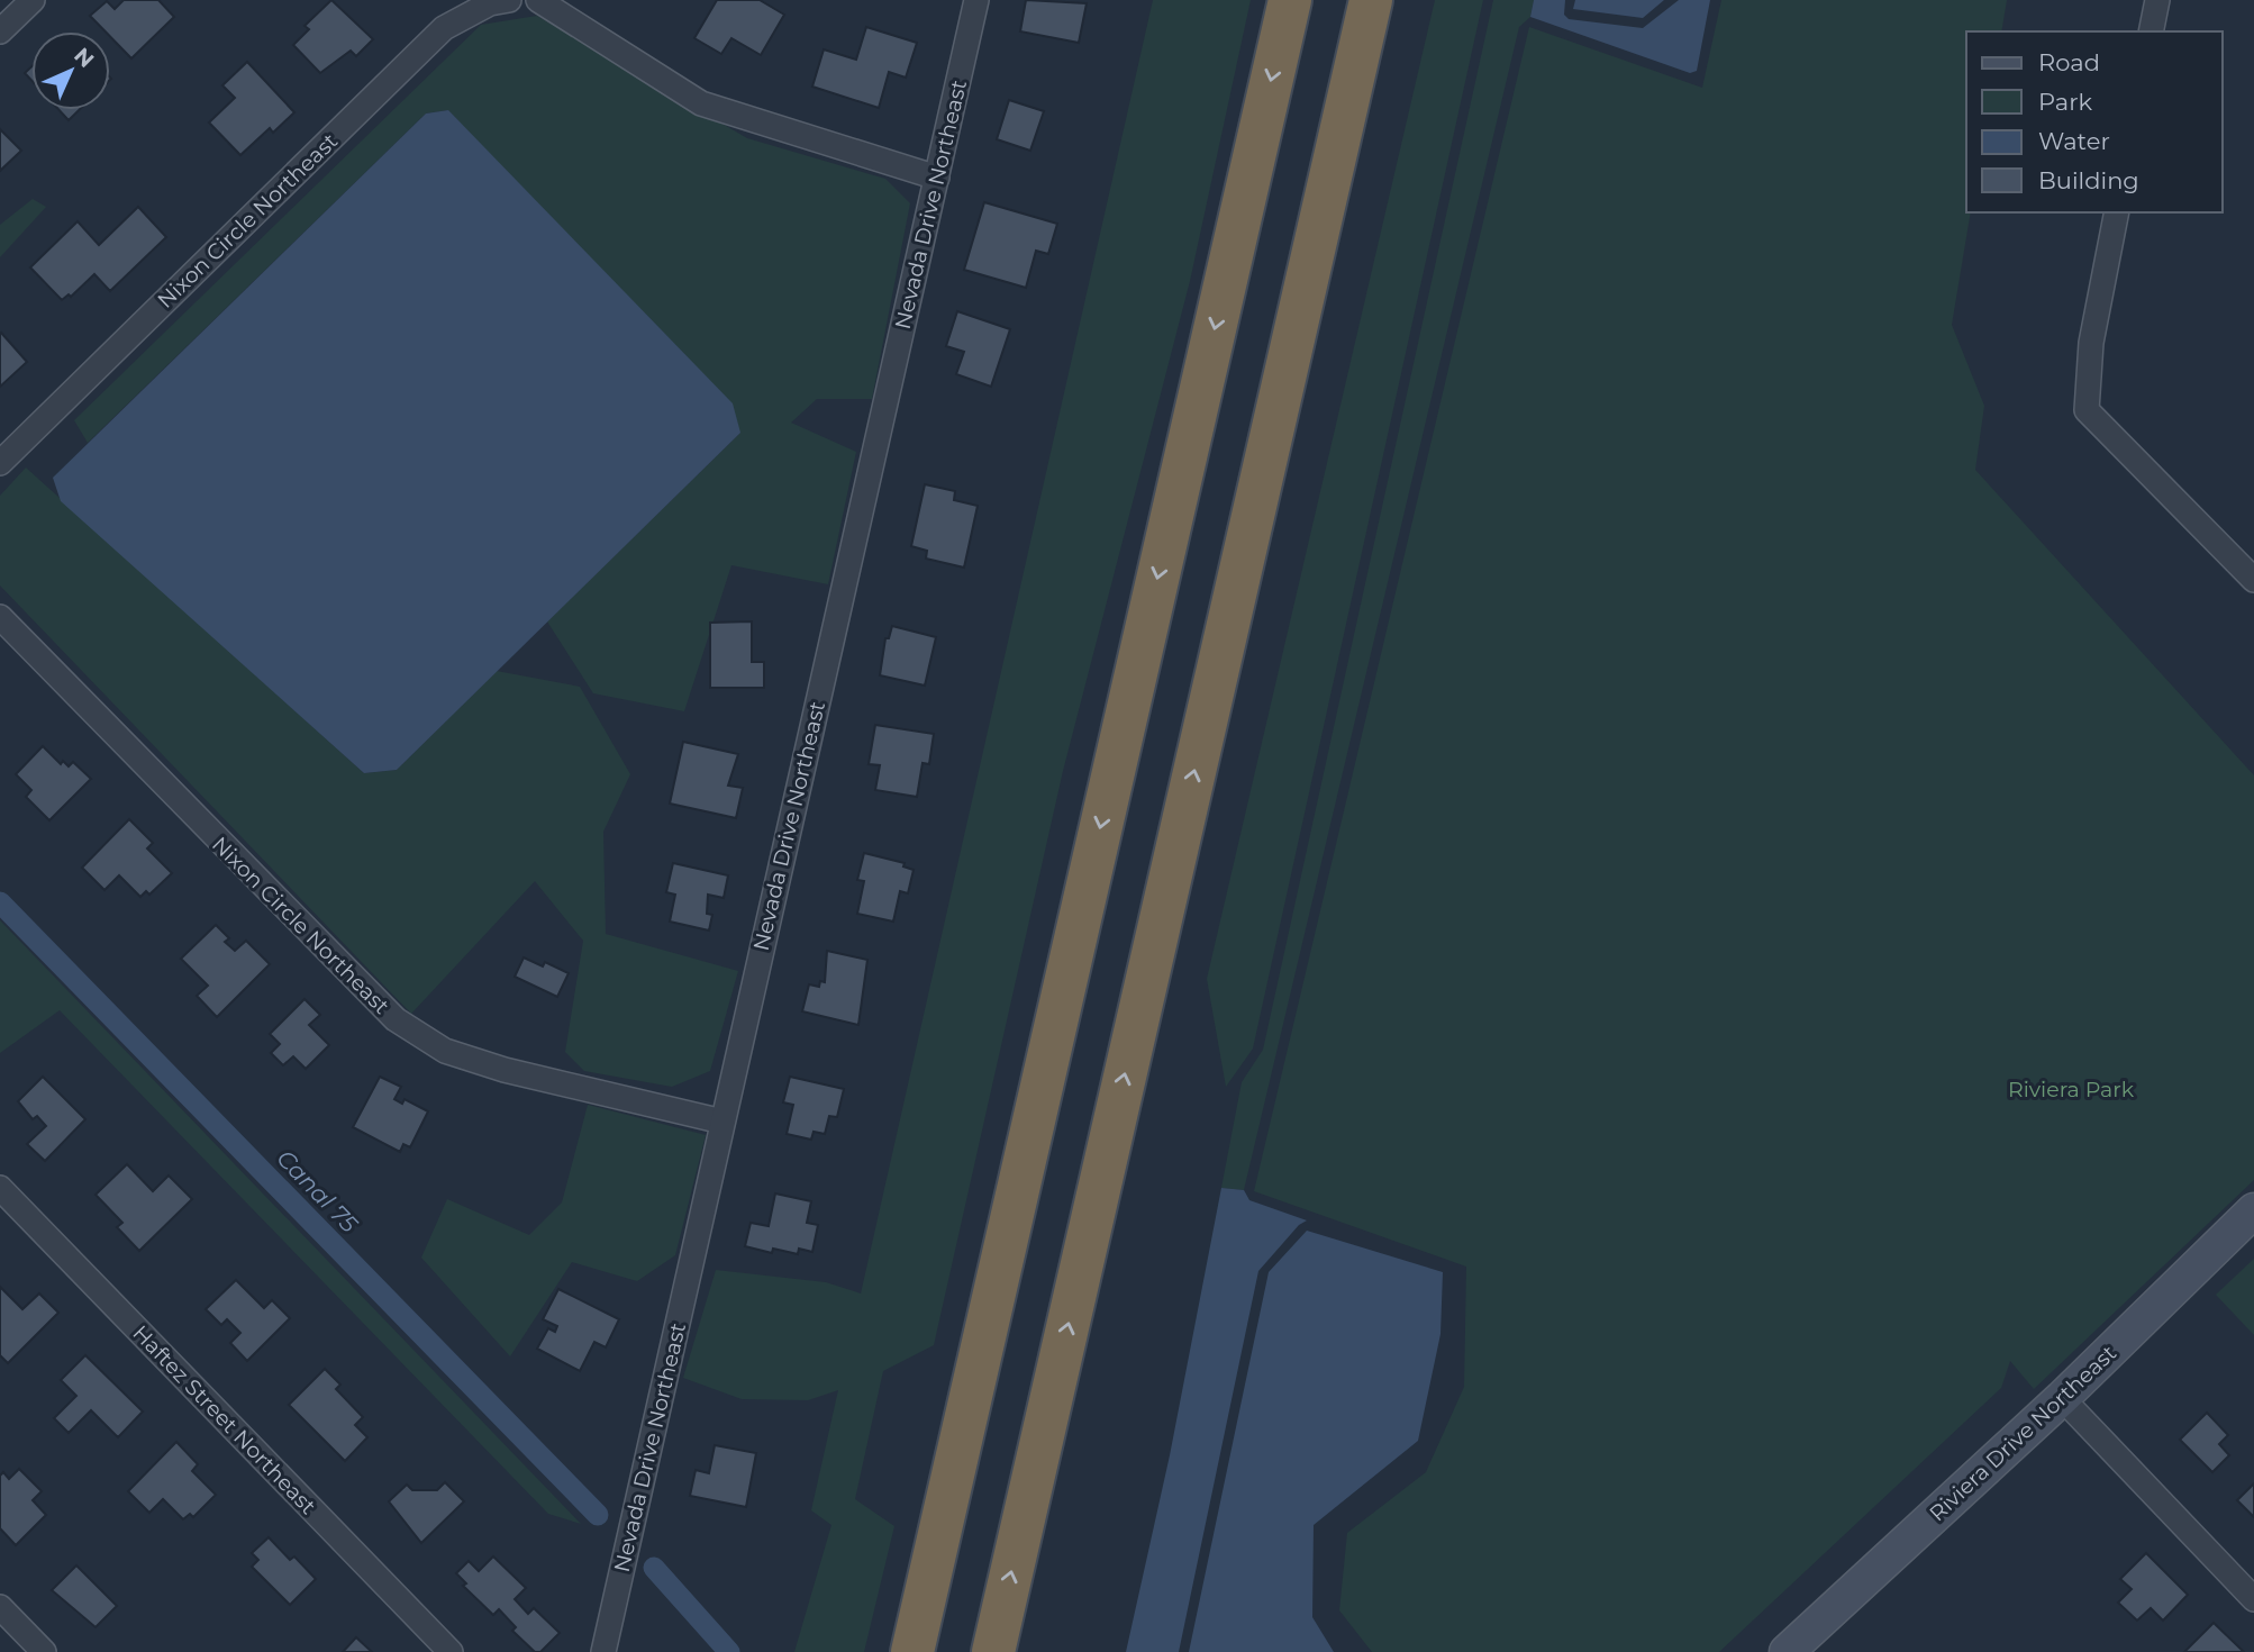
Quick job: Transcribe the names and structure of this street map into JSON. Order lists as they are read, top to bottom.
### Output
{
  "streets": {
    "street": [
      "Nevada Drive Northeast",
      "Nixon Circle Northeast",
      "Haftez Street Northeast",
      "Riviera Drive Northeast"
    ]
  },
  "crossings": [
    ["Nevada Drive Northeast", "Nixon Circle Northeast"]
  ],
  "water": ["Canal 75"],
  "parks": ["Riviera Park"],
  "legend": [
    "Road",
    "Park",
    "Water",
    "Building"
  ],
  "north": "top right"
}
